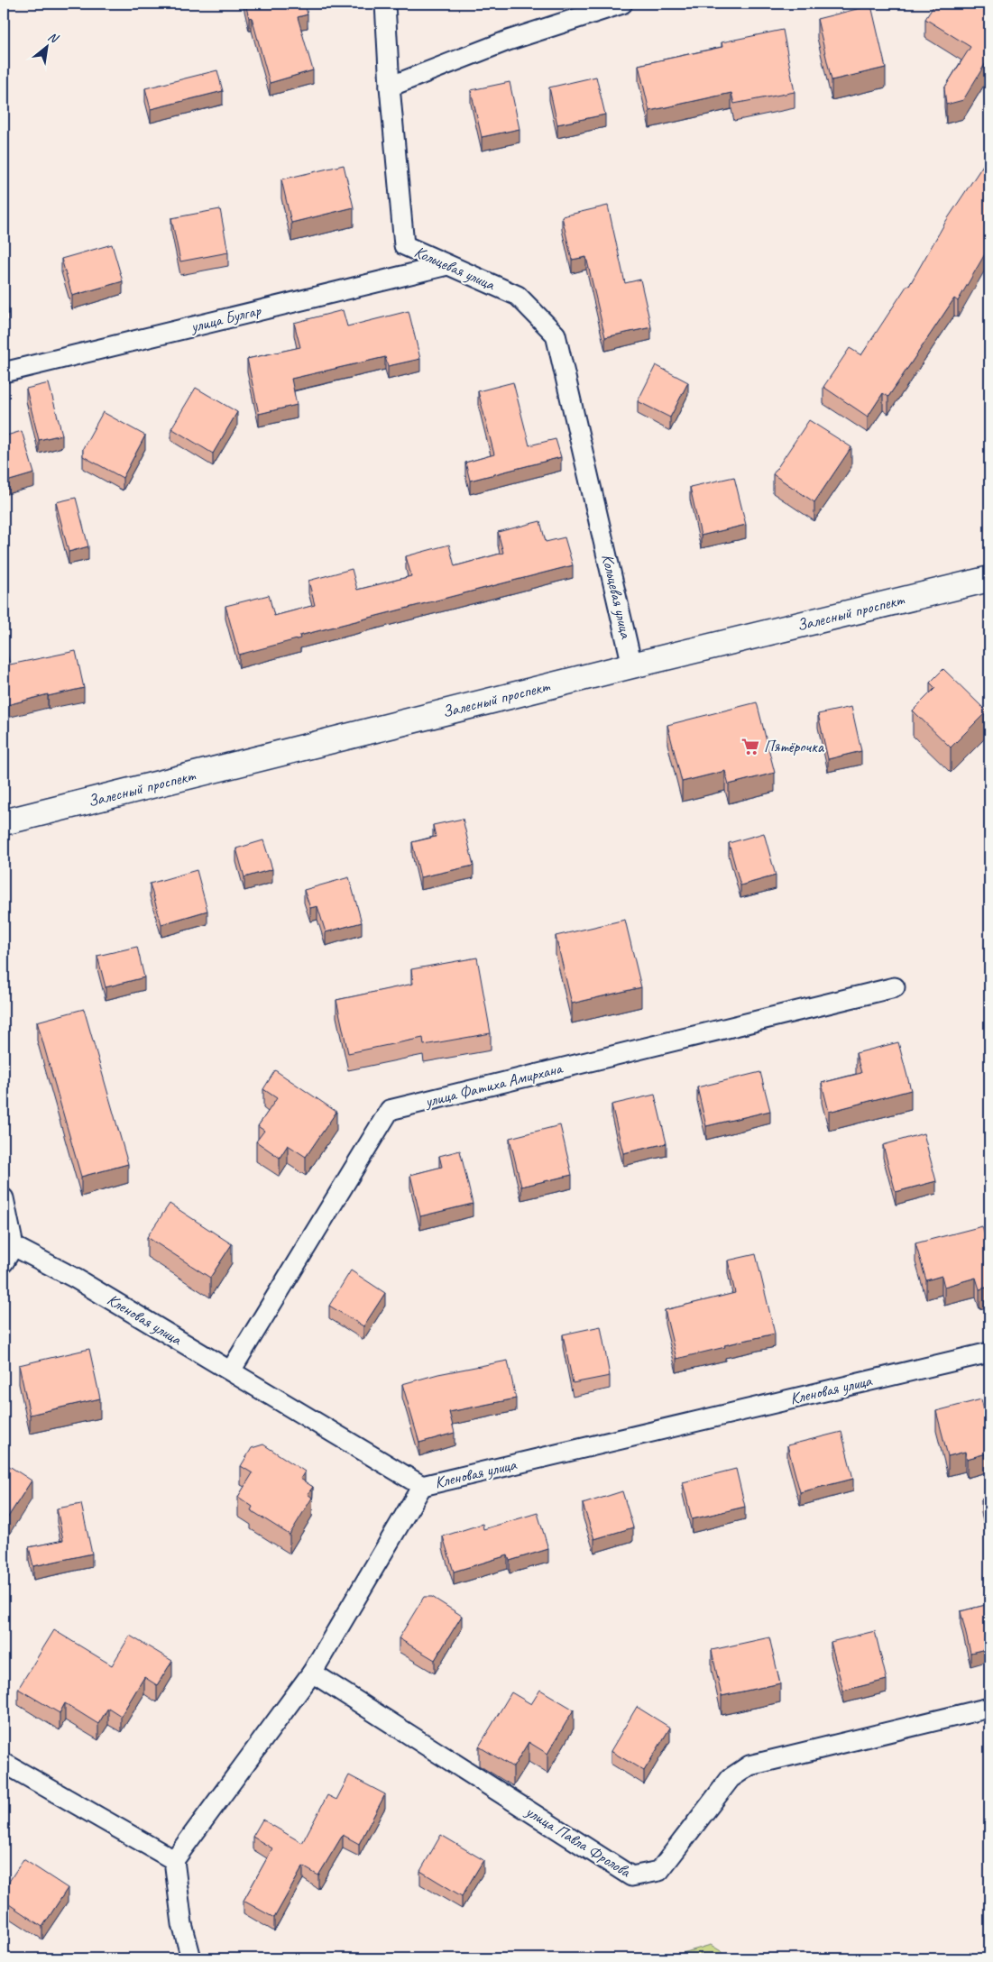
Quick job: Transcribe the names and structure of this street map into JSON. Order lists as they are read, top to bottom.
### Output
{
  "streets": {
    "main road": ["Залесный проспект"],
    "street": [
      "Кольцевая улица",
      "улица Булгар",
      "улица Фатиха Амирхана",
      "Кленовая улица",
      "улица Павла Фролова"
    ]
  },
  "crossings": [
    ["Кольцевая улица", "улица Булгар"],
    ["Кольцевая улица", "Залесный проспект"],
    ["улица Фатиха Амирхана", "Кленовая улица"]
  ],
  "places": {
    "supermarket": ["Пятёрочка"]
  },
  "north": "top right"
}
